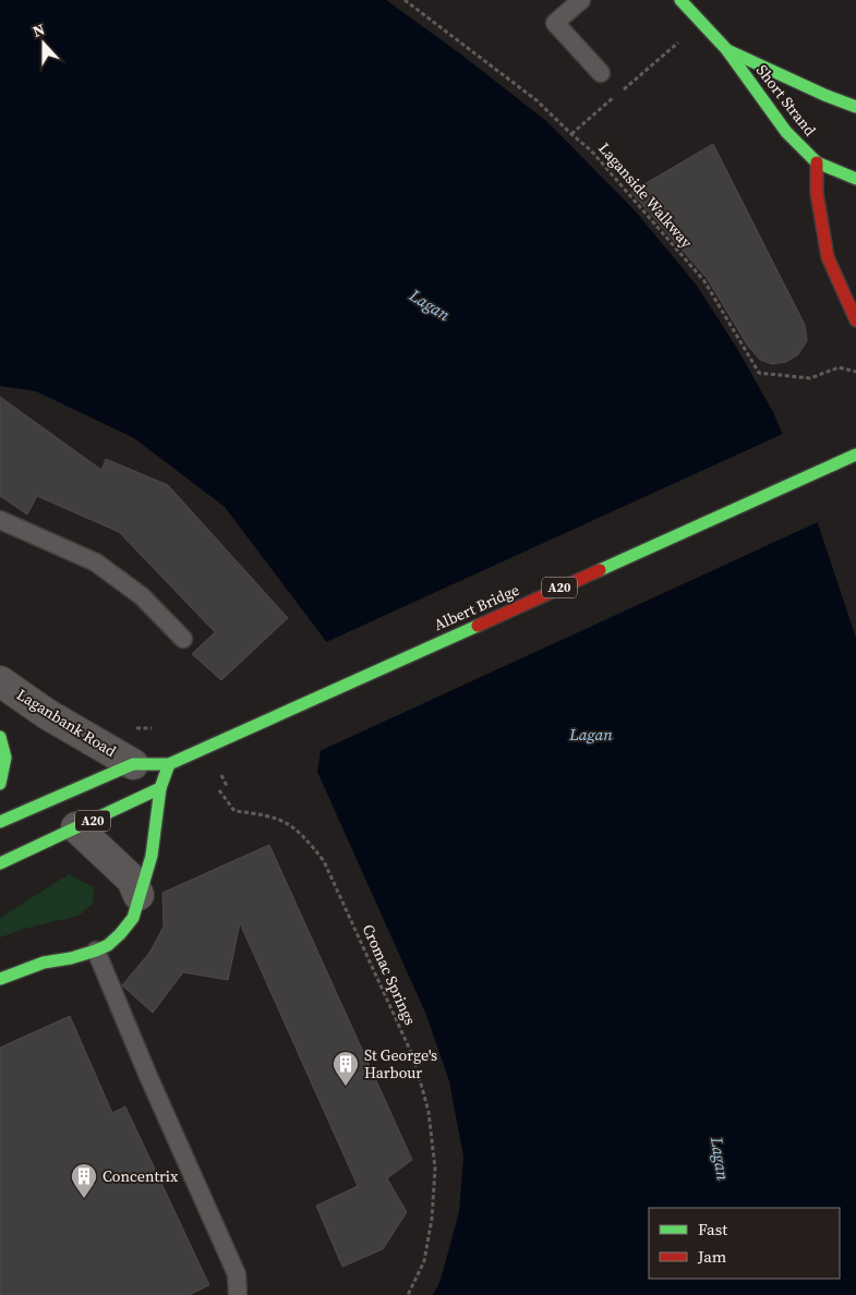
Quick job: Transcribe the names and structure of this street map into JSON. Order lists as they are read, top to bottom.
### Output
{
  "streets": {
    "main road": ["Short Strand", "A20", "Albert Bridge"],
    "street": ["Laganbank Road"],
    "path": ["Laganside Walkway", "Cromac Springs"]
  },
  "crossings": [
    ["A20", "Albert Bridge"],
    ["A20", "Laganbank Road"]
  ],
  "water": ["Lagan"],
  "places": {
    "building": ["St George's Harbour", "Concentrix"]
  },
  "legend": ["Fast", "Jam"],
  "north": "top"
}
